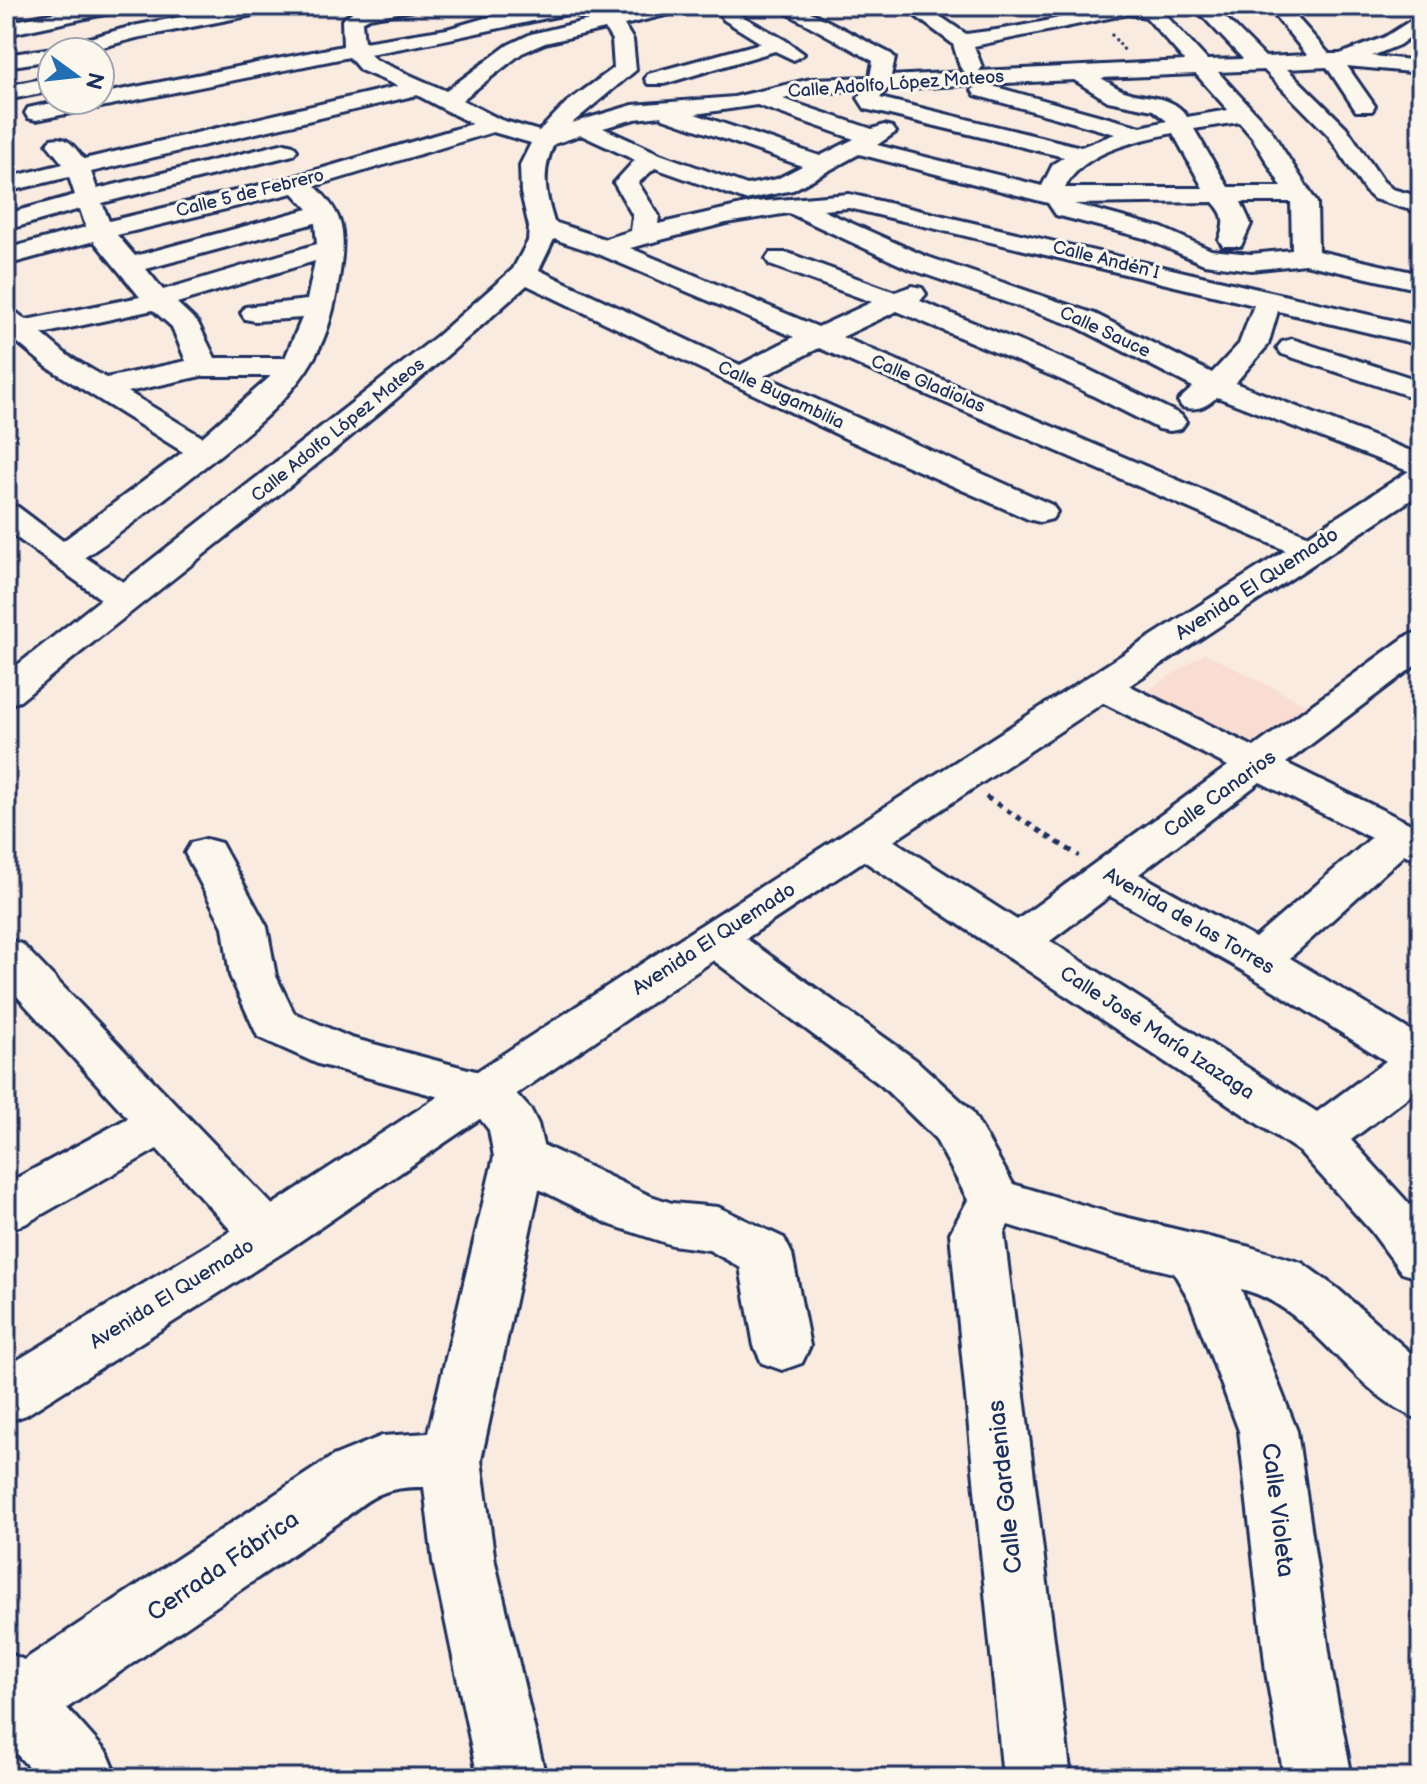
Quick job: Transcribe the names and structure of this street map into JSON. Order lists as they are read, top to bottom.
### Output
{
  "streets": {
    "street": [
      "Calle Adolfo López Mateos",
      "Calle 5 de Febrero",
      "Calle Sauce",
      "Calle Gladiolas",
      "Calle Bugambilia",
      "Avenida El Quemado",
      "Calle Canarios",
      "Avenida de las Torres",
      "Calle José María Izazaga",
      "Calle Gardenias",
      "Calle Violeta",
      "Cerrada Fábrica"
    ]
  },
  "crossings": [
    ["Calle Adolfo López Mateos", "Calle Gladiolas"],
    ["Calle Adolfo López Mateos", "Calle Bugambilia"],
    ["Calle Gladiolas", "Avenida El Quemado"],
    ["Avenida El Quemado", "Avenida de las Torres"],
    ["Avenida El Quemado", "Calle José María Izazaga"],
    ["Calle Canarios", "Avenida de las Torres"],
    ["Calle Canarios", "Calle José María Izazaga"]
  ],
  "north": "right"
}
